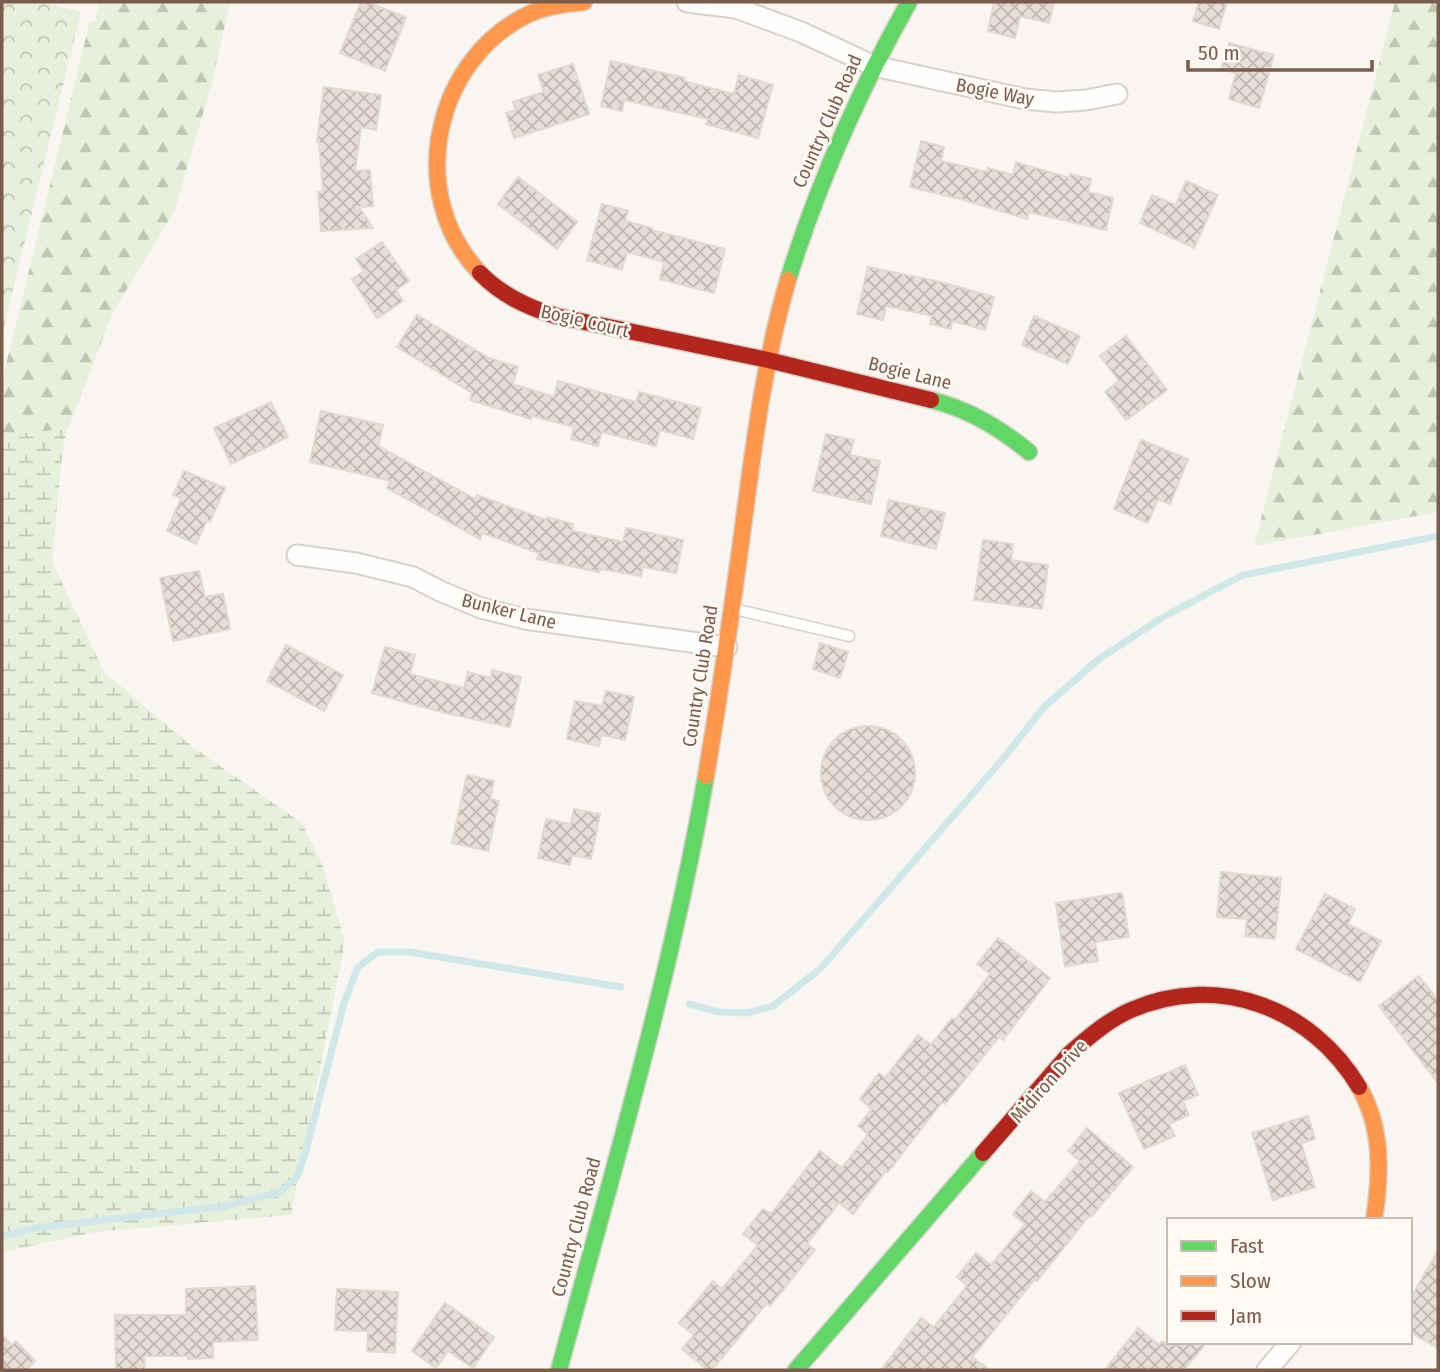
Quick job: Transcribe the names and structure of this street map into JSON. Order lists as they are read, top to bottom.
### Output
{
  "streets": {
    "street": [
      "Bogie Way",
      "Country Club Road",
      "Bogie Court",
      "Bogie Lane",
      "Bunker Lane",
      "Midiron Drive"
    ]
  },
  "crossings": [
    ["Bogie Way", "Country Club Road"],
    ["Country Club Road", "Bogie Court"],
    ["Country Club Road", "Bogie Lane"],
    ["Country Club Road", "Bunker Lane"],
    ["Bogie Court", "Bogie Lane"]
  ],
  "legend": ["Fast", "Slow", "Jam"],
  "scale_bar": "50 m"
}
